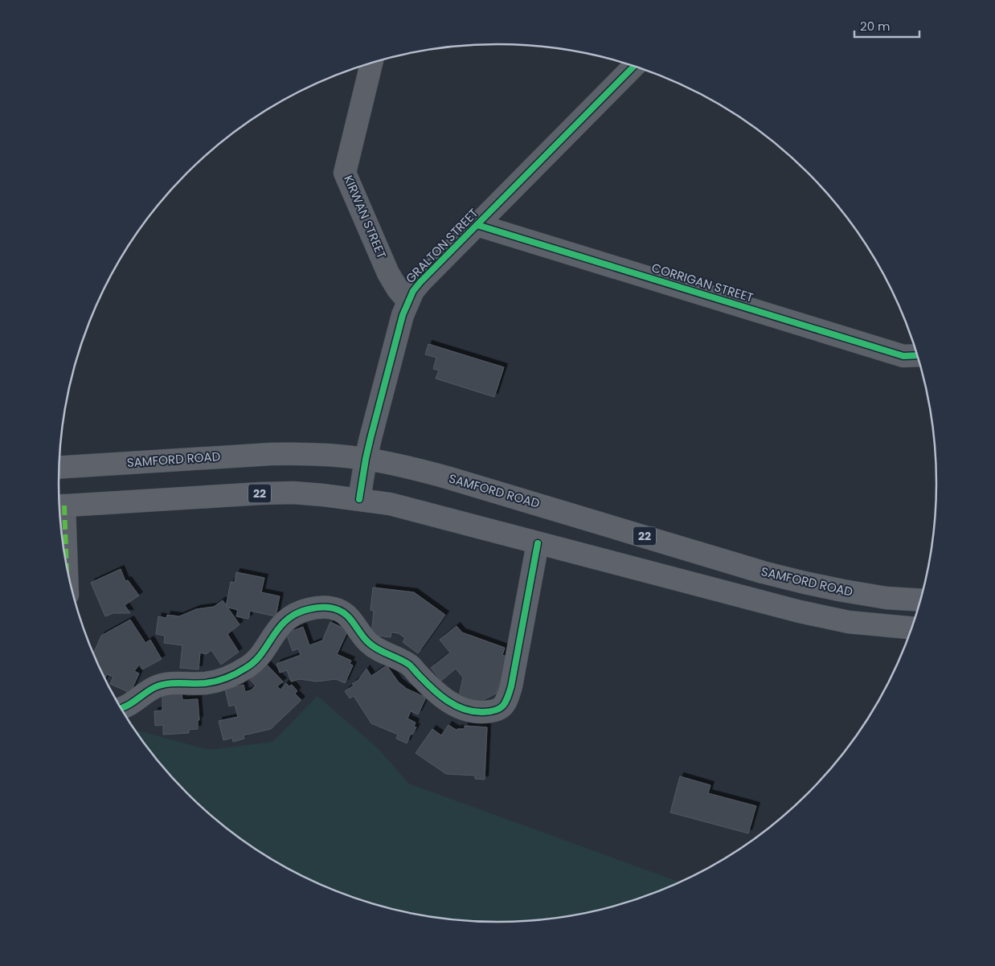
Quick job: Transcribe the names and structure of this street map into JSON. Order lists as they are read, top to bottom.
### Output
{
  "streets": {
    "main road": ["SAMFORD ROAD", "22"],
    "street": ["KIRWAN STREET", "GRALTON STREET", "CORRIGAN STREET"]
  },
  "crossings": [
    ["KIRWAN STREET", "GRALTON STREET"],
    ["GRALTON STREET", "CORRIGAN STREET"],
    ["GRALTON STREET", "SAMFORD ROAD"],
    ["GRALTON STREET", "22"]
  ],
  "scale_bar": "20 m"
}
